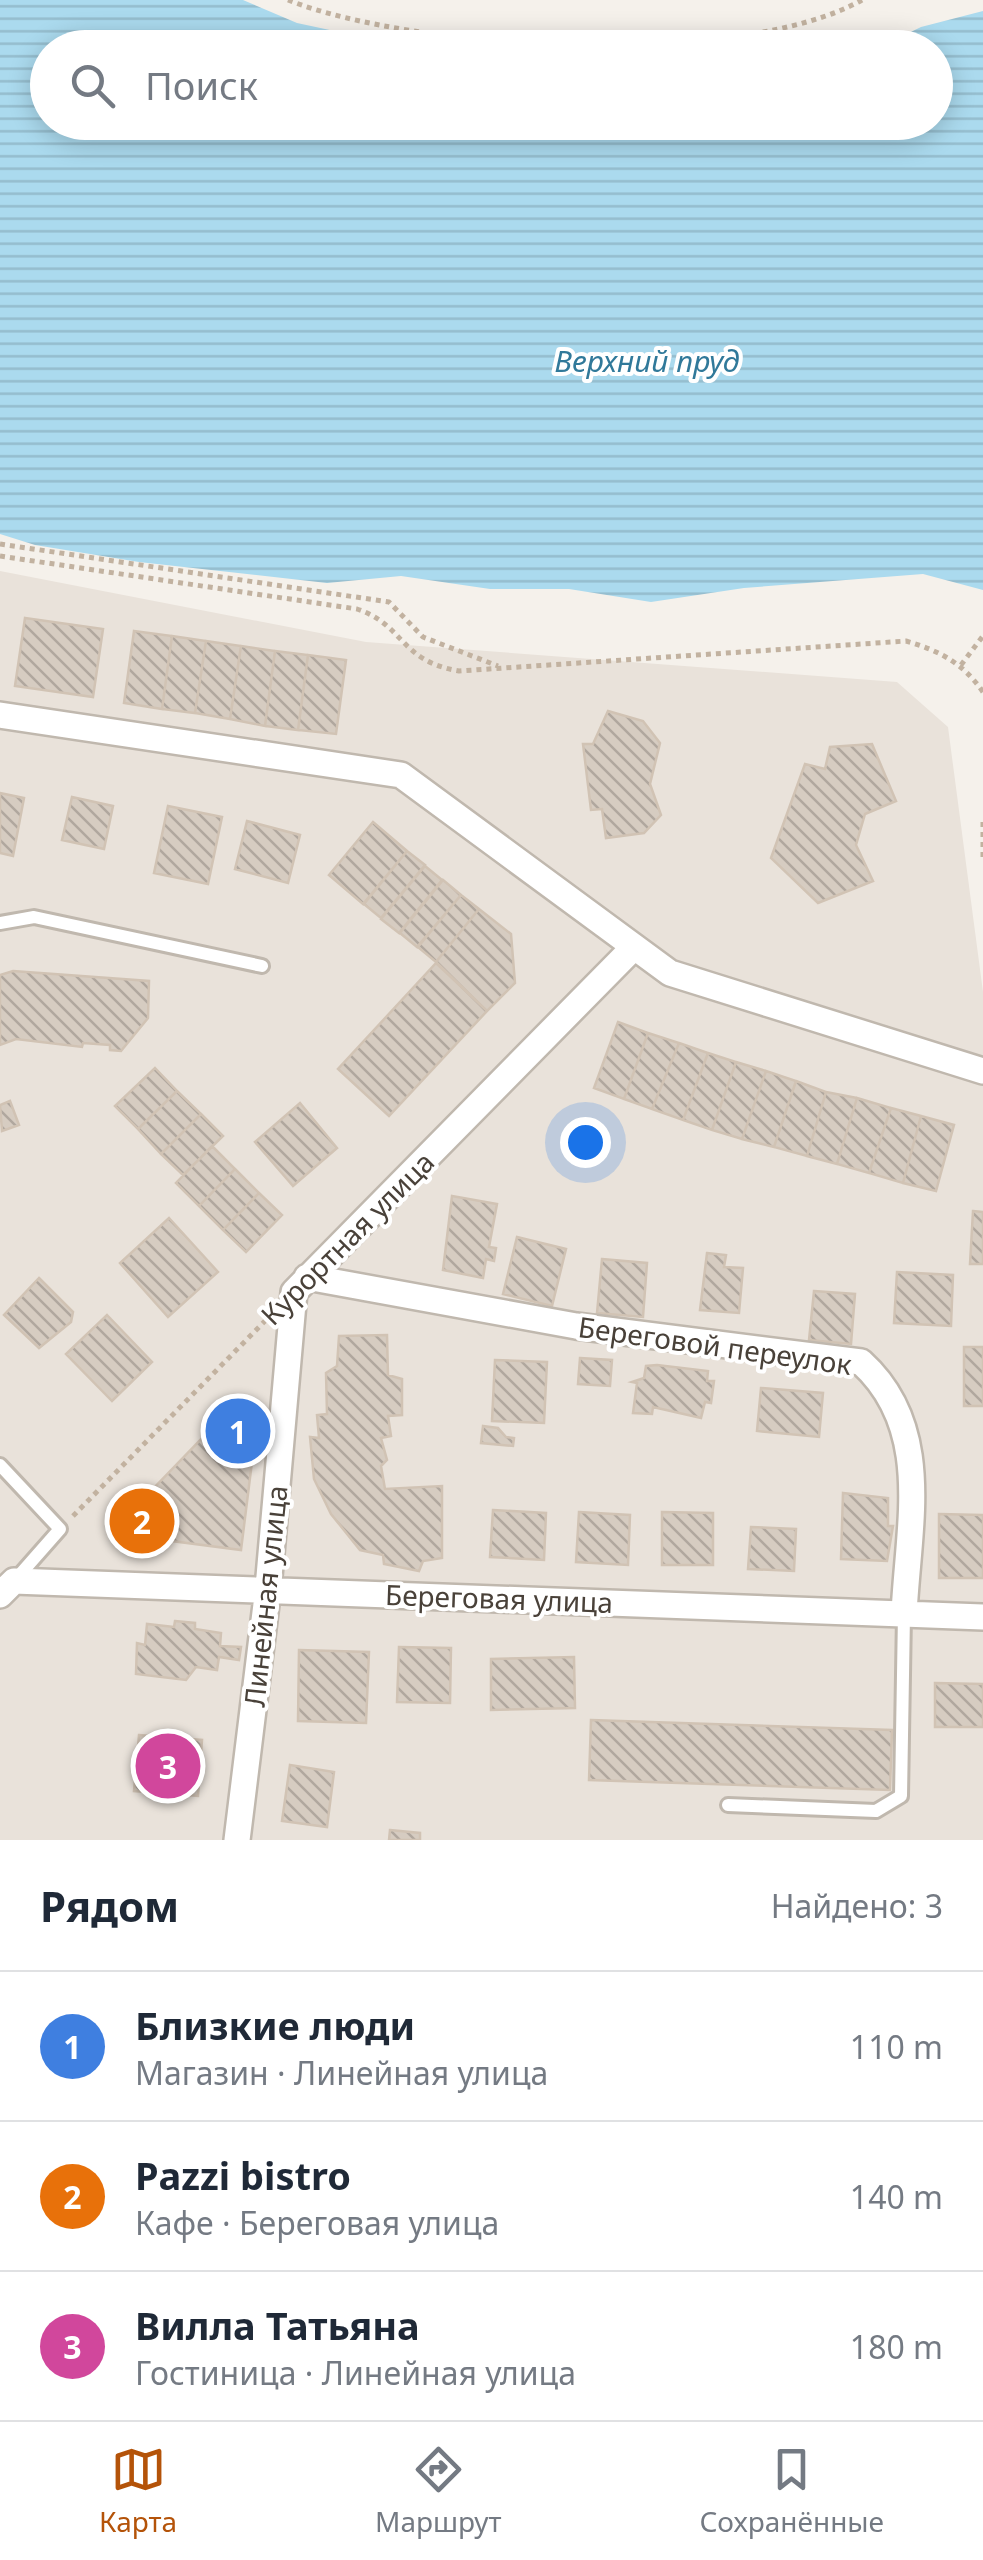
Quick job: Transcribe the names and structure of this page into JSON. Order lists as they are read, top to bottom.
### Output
{
  "streets": {
    "street": [
      "Курортная улица",
      "Береговой переулок",
      "Линейная улица",
      "Береговая улица"
    ]
  },
  "crossings": [
    ["Курортная улица", "Береговой переулок"],
    ["Курортная улица", "Линейная улица"],
    ["Береговой переулок", "Линейная улица"],
    ["Береговой переулок", "Береговая улица"],
    ["Линейная улица", "Береговая улица"]
  ],
  "water": ["Верхний пруд"],
  "page": {
    "search": "Поиск",
    "pins": ["1", "2", "3"],
    "heading": ["Рядом", "Найдено: 3"],
    "list": [
      {
        "mark": "1",
        "name": "Близкие люди",
        "note": "Магазин · Линейная улица",
        "value": "110 m"
      },
      {
        "mark": "2",
        "name": "Pazzi bistro",
        "note": "Кафе · Береговая улица",
        "value": "140 m"
      },
      {
        "mark": "3",
        "name": "Вилла Татьяна",
        "note": "Гостиница · Линейная улица",
        "value": "180 m"
      }
    ],
    "nav": ["Карта", "Маршрут", "Сохранённые"]
  }
}
